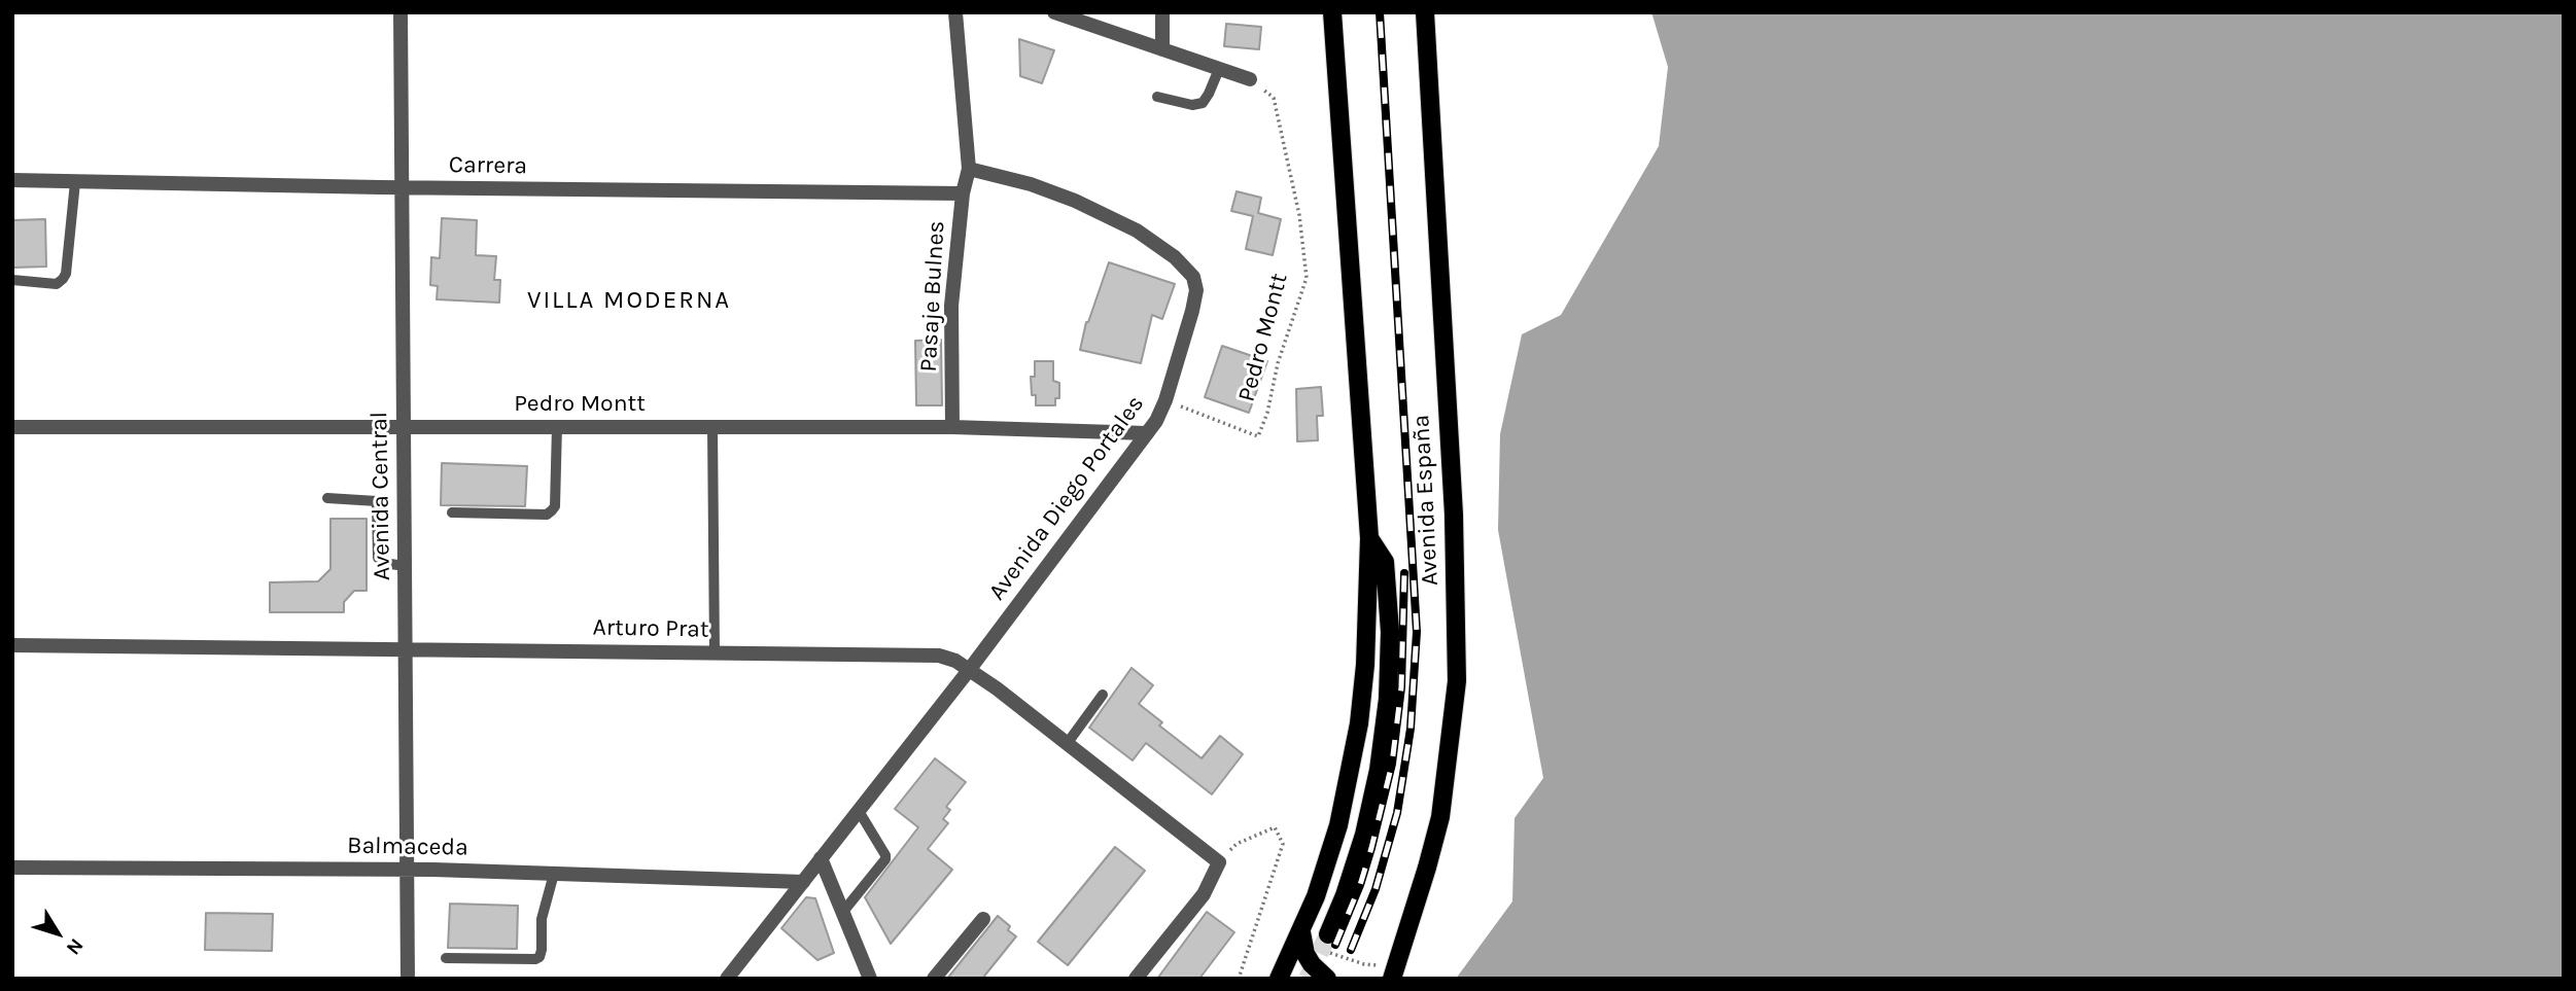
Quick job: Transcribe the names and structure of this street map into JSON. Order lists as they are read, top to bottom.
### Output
{
  "streets": {
    "main road": ["Avenida España"],
    "street": [
      "Carrera",
      "Pasaje Bulnes",
      "Pedro Montt",
      "Avenida Central",
      "Avenida Diego Portales",
      "Arturo Prat",
      "Balmaceda"
    ]
  },
  "crossings": [
    ["Carrera", "Pasaje Bulnes"],
    ["Carrera", "Avenida Central"],
    ["Pasaje Bulnes", "Pedro Montt"],
    ["Pasaje Bulnes", "Avenida Diego Portales"],
    ["Pedro Montt", "Avenida Central"],
    ["Pedro Montt", "Avenida Diego Portales"],
    ["Avenida Central", "Arturo Prat"],
    ["Avenida Central", "Balmaceda"],
    ["Avenida Diego Portales", "Arturo Prat"],
    ["Avenida Diego Portales", "Balmaceda"]
  ],
  "districts": ["VILLA MODERNA"],
  "north": "bottom right"
}
